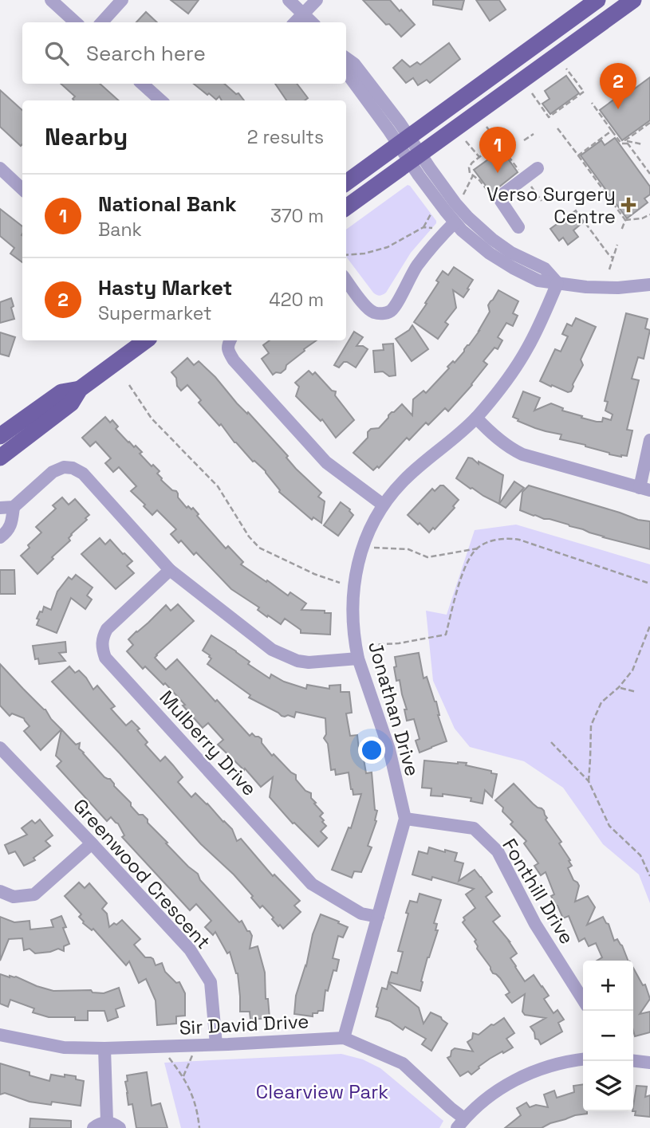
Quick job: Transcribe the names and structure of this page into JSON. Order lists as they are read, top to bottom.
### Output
{
  "streets": {
    "street": [
      "Jonathan Drive",
      "Mulberry Drive",
      "Greenwood Crescent",
      "Fonthill Drive",
      "Sir David Drive"
    ]
  },
  "crossings": [
    ["Jonathan Drive", "Mulberry Drive"],
    ["Jonathan Drive", "Fonthill Drive"],
    ["Jonathan Drive", "Sir David Drive"],
    ["Greenwood Crescent", "Sir David Drive"]
  ],
  "parks": ["Clearview Park"],
  "places": {
    "health": ["Verso Surgery Centre"]
  },
  "page": {
    "search": "Search here",
    "pins": ["2", "1"],
    "heading": ["Nearby", "2 results"],
    "list": [
      {
        "mark": "1",
        "name": "National Bank",
        "note": "Bank",
        "value": "370 m"
      },
      {
        "mark": "2",
        "name": "Hasty Market",
        "note": "Supermarket",
        "value": "420 m"
      }
    ],
    "map_buttons": ["+", "−"]
  }
}
